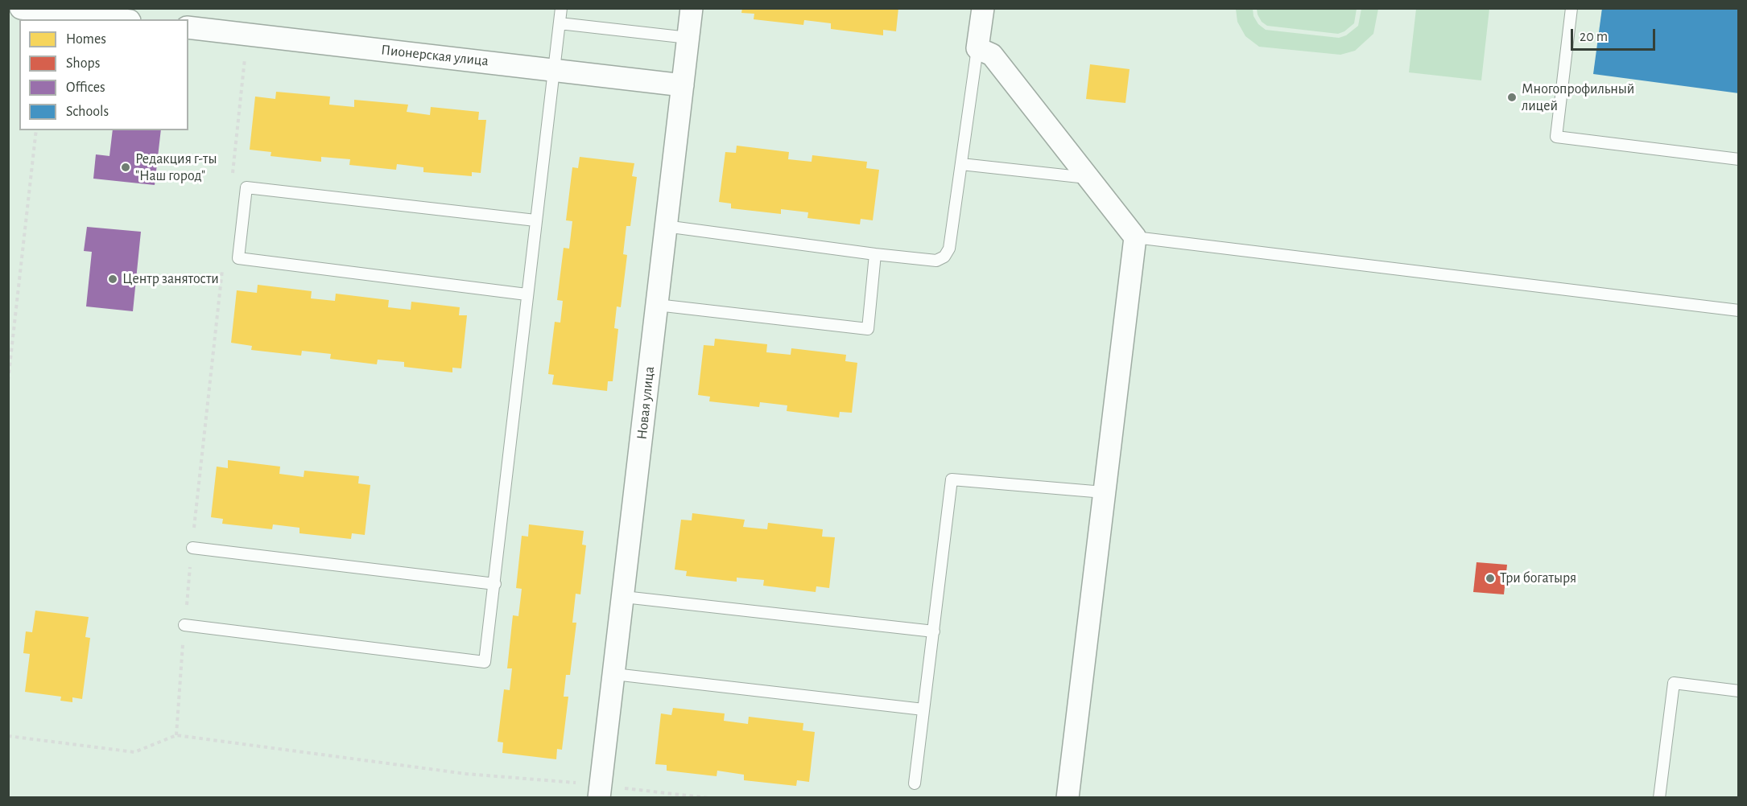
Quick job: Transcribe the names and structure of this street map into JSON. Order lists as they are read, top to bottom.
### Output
{
  "streets": {
    "street": ["Пионерская улица", "Новая улица"]
  },
  "crossings": [
    ["Пионерская улица", "Новая улица"]
  ],
  "places": [
    "Многопрофильный лицей",
    "Редакция г-ты \"Наш город\"",
    "Центр занятости",
    "Три богатыря"
  ],
  "legend": [
    "Homes",
    "Shops",
    "Offices",
    "Schools"
  ],
  "scale_bar": "20 m"
}
